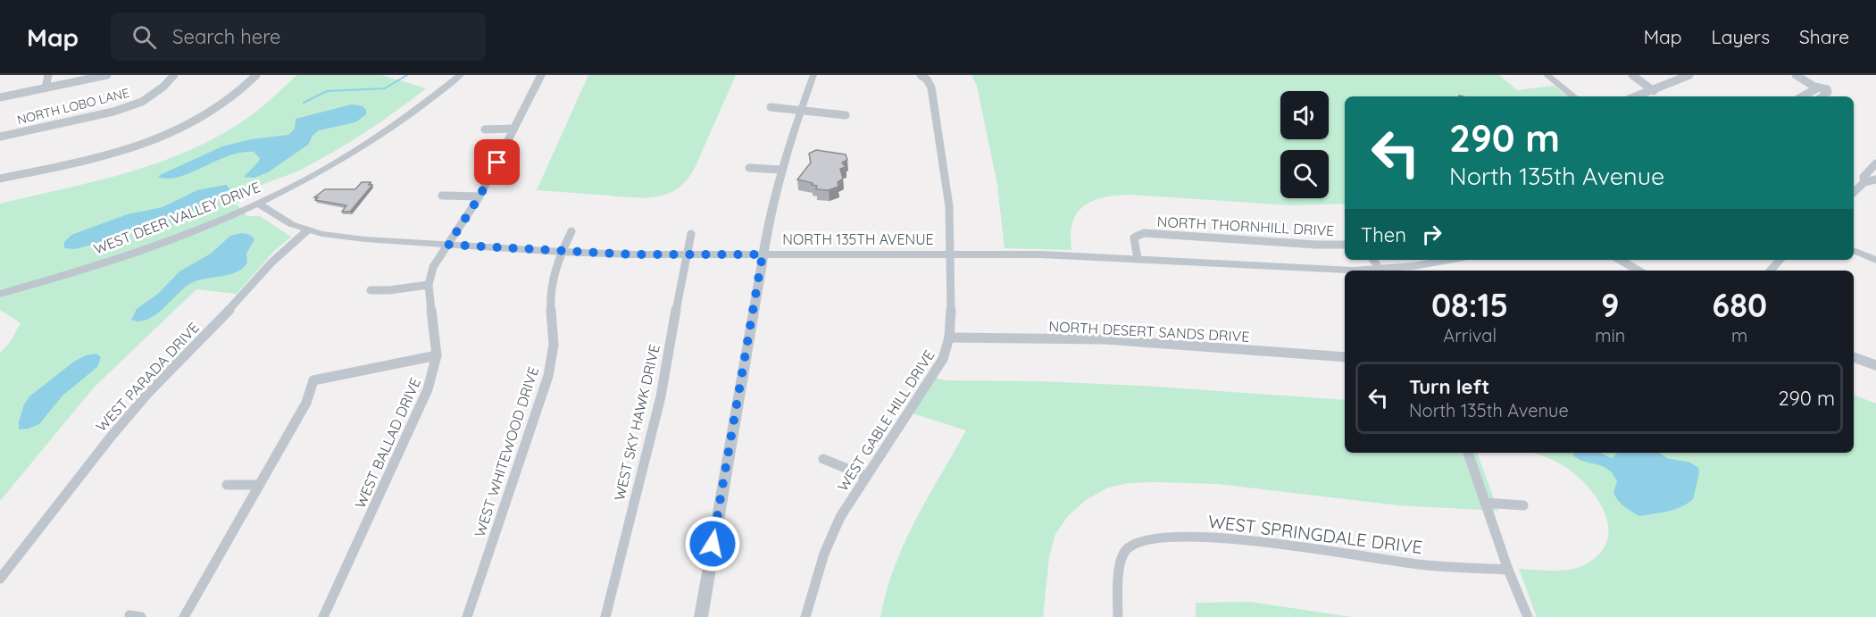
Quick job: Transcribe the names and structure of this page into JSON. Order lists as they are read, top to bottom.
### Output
{
  "streets": {
    "street": [
      "NORTH LOBO LANE",
      "WEST DEER VALLEY DRIVE",
      "NORTH THORNHILL DRIVE",
      "NORTH 135TH AVENUE",
      "NORTH DESERT SANDS DRIVE",
      "WEST PARADA DRIVE",
      "WEST GABLE HILL DRIVE",
      "WEST SKY HAWK DRIVE",
      "WEST BALLAD DRIVE",
      "WEST WHITEWOOD DRIVE",
      "WEST SPRINGDALE DRIVE"
    ]
  },
  "crossings": [
    ["WEST DEER VALLEY DRIVE", "NORTH 135TH AVENUE"],
    ["NORTH THORNHILL DRIVE", "NORTH 135TH AVENUE"],
    ["NORTH 135TH AVENUE", "WEST PARADA DRIVE"],
    ["NORTH 135TH AVENUE", "WEST GABLE HILL DRIVE"],
    ["NORTH 135TH AVENUE", "WEST SKY HAWK DRIVE"],
    ["NORTH 135TH AVENUE", "WEST BALLAD DRIVE"],
    ["NORTH 135TH AVENUE", "WEST WHITEWOOD DRIVE"],
    ["NORTH DESERT SANDS DRIVE", "WEST GABLE HILL DRIVE"]
  ],
  "page": {
    "header": "Map",
    "search": "Search here",
    "nav": ["Map", "Layers", "Share"],
    "turn": ["290 m", "North 135th Avenue"],
    "then": "Then",
    "eta": [
      "08:15",
      "Arrival",
      "9",
      "min",
      "680",
      "m"
    ],
    "list": [
      {
        "name": "Turn left",
        "note": "North 135th Avenue",
        "value": "290 m"
      }
    ]
  }
}
